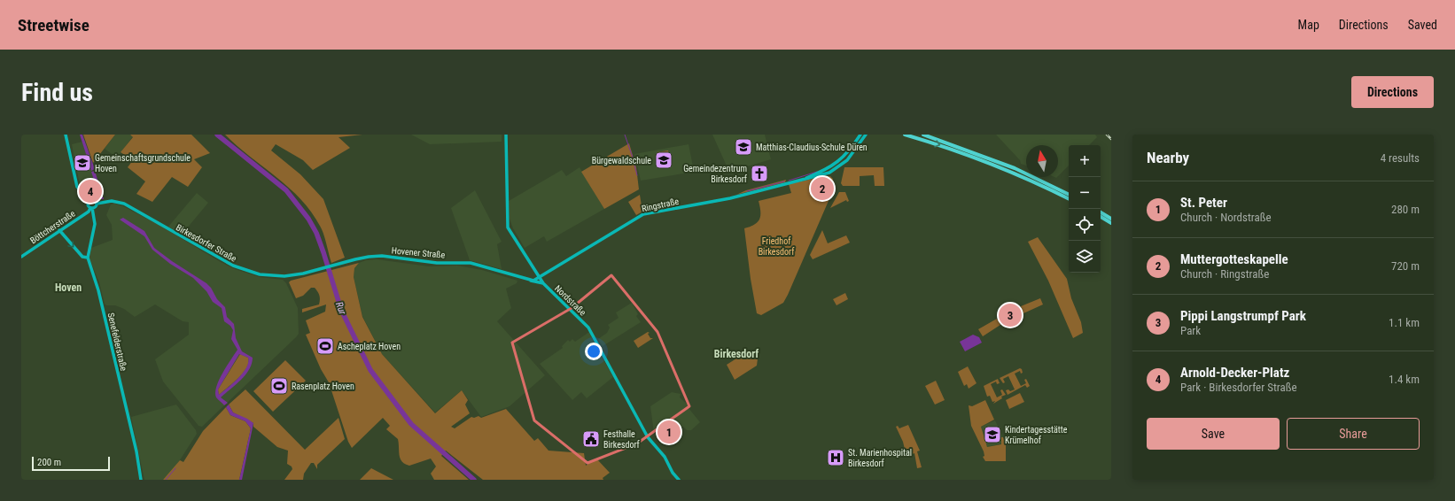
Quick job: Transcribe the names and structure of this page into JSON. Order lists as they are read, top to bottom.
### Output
{
  "streets": {
    "main road": [
      "Ringstraße",
      "Böttcherstraße",
      "Birkesdorfer Straße",
      "Hovener Straße",
      "Nordstraße",
      "Senefelderstraße"
    ]
  },
  "crossings": [
    ["Ringstraße", "Nordstraße"],
    ["Böttcherstraße", "Birkesdorfer Straße"],
    ["Birkesdorfer Straße", "Hovener Straße"],
    ["Hovener Straße", "Nordstraße"]
  ],
  "districts": ["Hoven", "Birkesdorf"],
  "water": ["Rur"],
  "parks": ["Friedhof Birkesdorf"],
  "places": {
    "school or university": [
      "Matthias-Claudius-Schule Düren",
      "Bürgewaldschule",
      "Gemeinschaftsgrundschule Hoven",
      "Kindertagesstätte Krümelhof"
    ],
    "church": ["Gemeindezentrum Birkesdorf"],
    "sports": ["Ascheplatz Hoven", "Rasenplatz Hoven"],
    "public building": ["Festhalle Birkesdorf"],
    "hospital": ["St. Marienhospital Birkesdorf"]
  },
  "scale_bar": "200 m",
  "north": "top",
  "page": {
    "header": "Streetwise",
    "nav": ["Map", "Directions", "Saved"],
    "buttons": [
      "Directions",
      ["Save", "Share"]
    ],
    "title": "Find us",
    "heading": ["Nearby", "4 results"],
    "map_buttons": ["+", "−"],
    "pins": [
      "2",
      "4",
      "3",
      "1"
    ],
    "list": [
      {
        "mark": "1",
        "name": "St. Peter",
        "note": "Church · Nordstraße",
        "value": "280 m"
      },
      {
        "mark": "2",
        "name": "Muttergotteskapelle",
        "note": "Church · Ringstraße",
        "value": "720 m"
      },
      {
        "mark": "3",
        "name": "Pippi Langstrumpf Park",
        "note": "Park",
        "value": "1.1 km"
      },
      {
        "mark": "4",
        "name": "Arnold-Decker-Platz",
        "note": "Park · Birkesdorfer Straße",
        "value": "1.4 km"
      }
    ],
    "scale": "200 m"
  }
}
